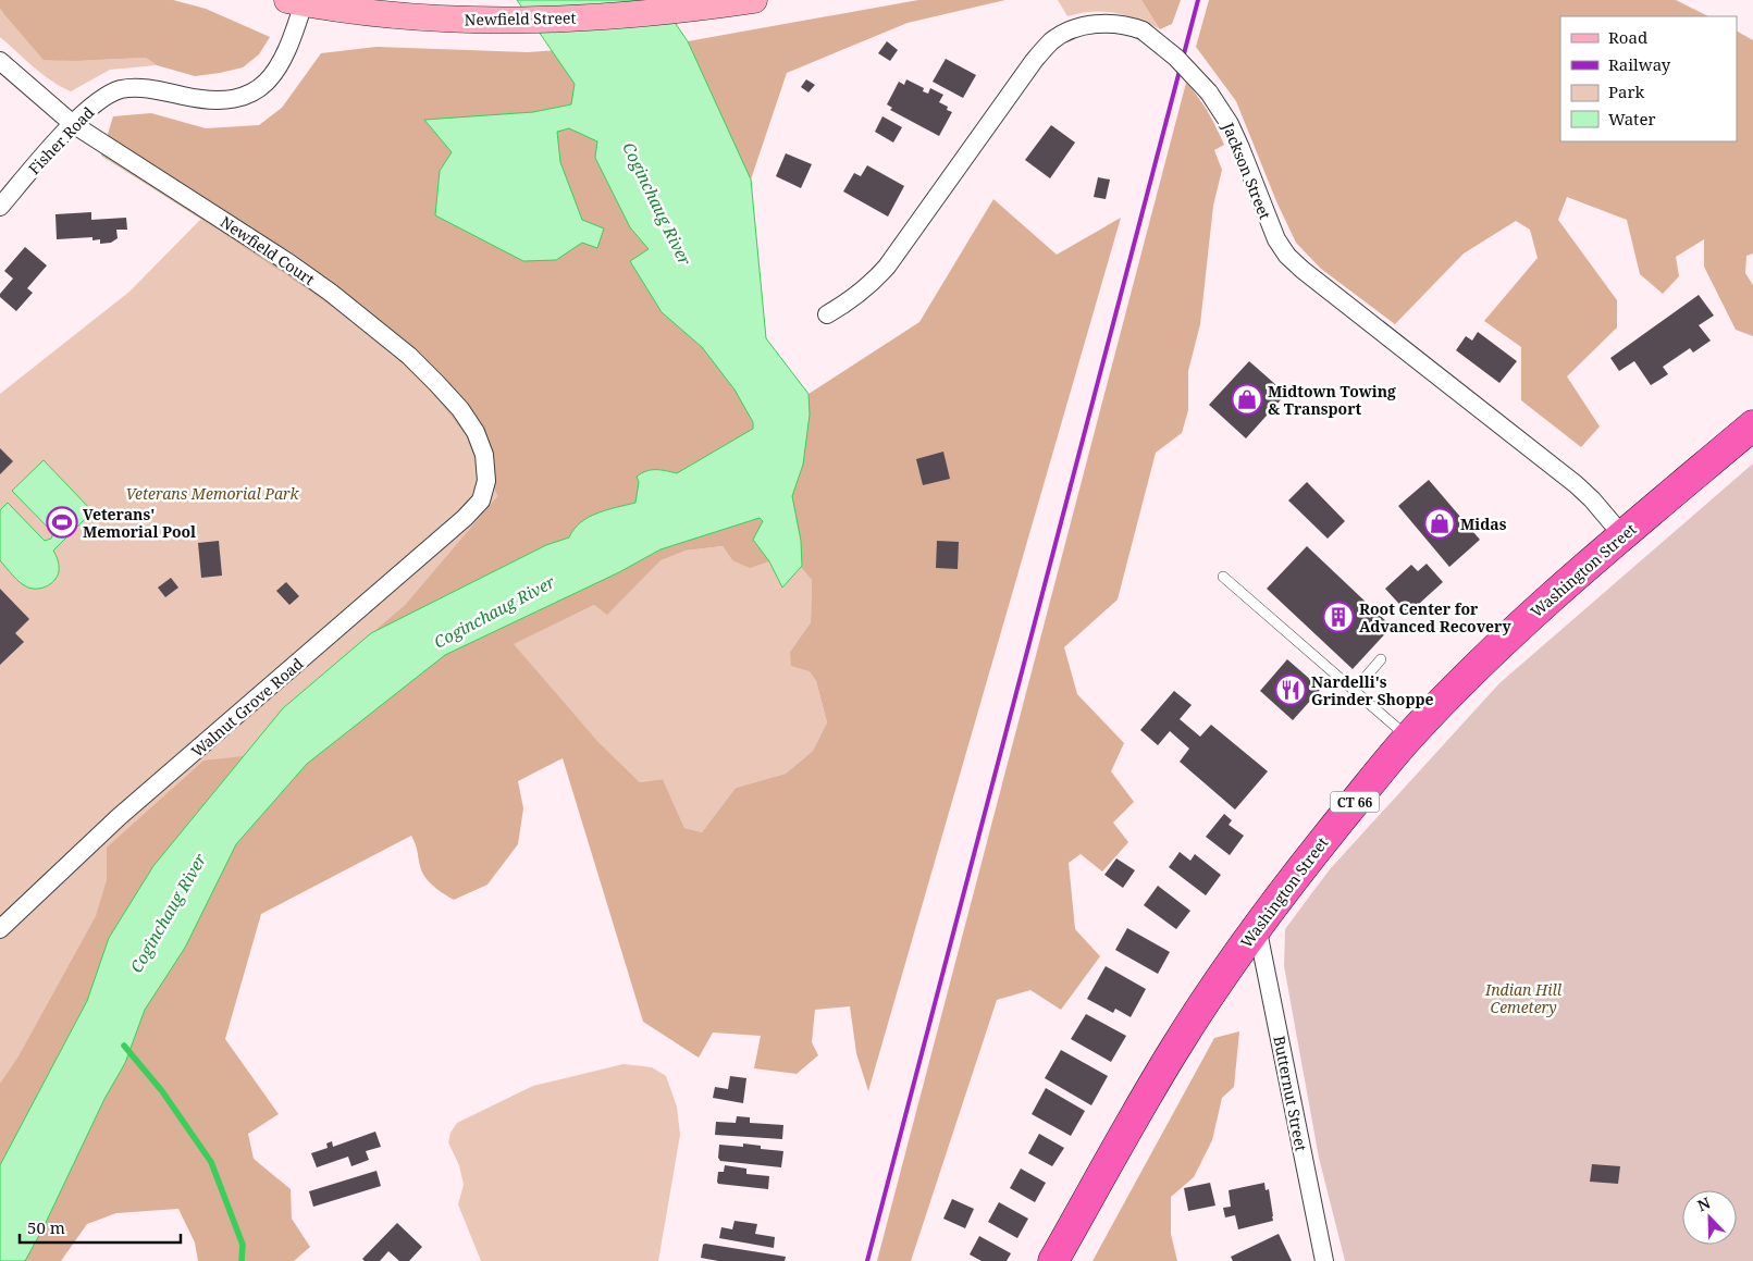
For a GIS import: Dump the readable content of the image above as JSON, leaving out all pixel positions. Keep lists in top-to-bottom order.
{
  "streets": {
    "highway": ["Washington Street", "CT 66"],
    "main road": ["Newfield Street"],
    "street": [
      "Fisher Road",
      "Jackson Street",
      "Newfield Court",
      "Walnut Grove Road",
      "Butternut Street"
    ]
  },
  "crossings": [
    ["Newfield Street", "Fisher Road"],
    ["Fisher Road", "Newfield Court"],
    ["Jackson Street", "Washington Street"],
    ["Newfield Court", "Walnut Grove Road"],
    ["Washington Street", "Butternut Street"]
  ],
  "water": ["Coginchaug River"],
  "parks": ["Veterans Memorial Park", "Indian Hill Cemetery"],
  "places": {
    "shop": ["Midtown Towing & Transport", "Midas"],
    "sports": ["Veterans' Memorial Pool"],
    "building": ["Root Center for Advanced Recovery"],
    "restaurant": ["Nardelli's Grinder Shoppe"]
  },
  "legend": [
    "Road",
    "Railway",
    "Park",
    "Water"
  ],
  "scale_bar": "50 m",
  "north": "top left"
}
